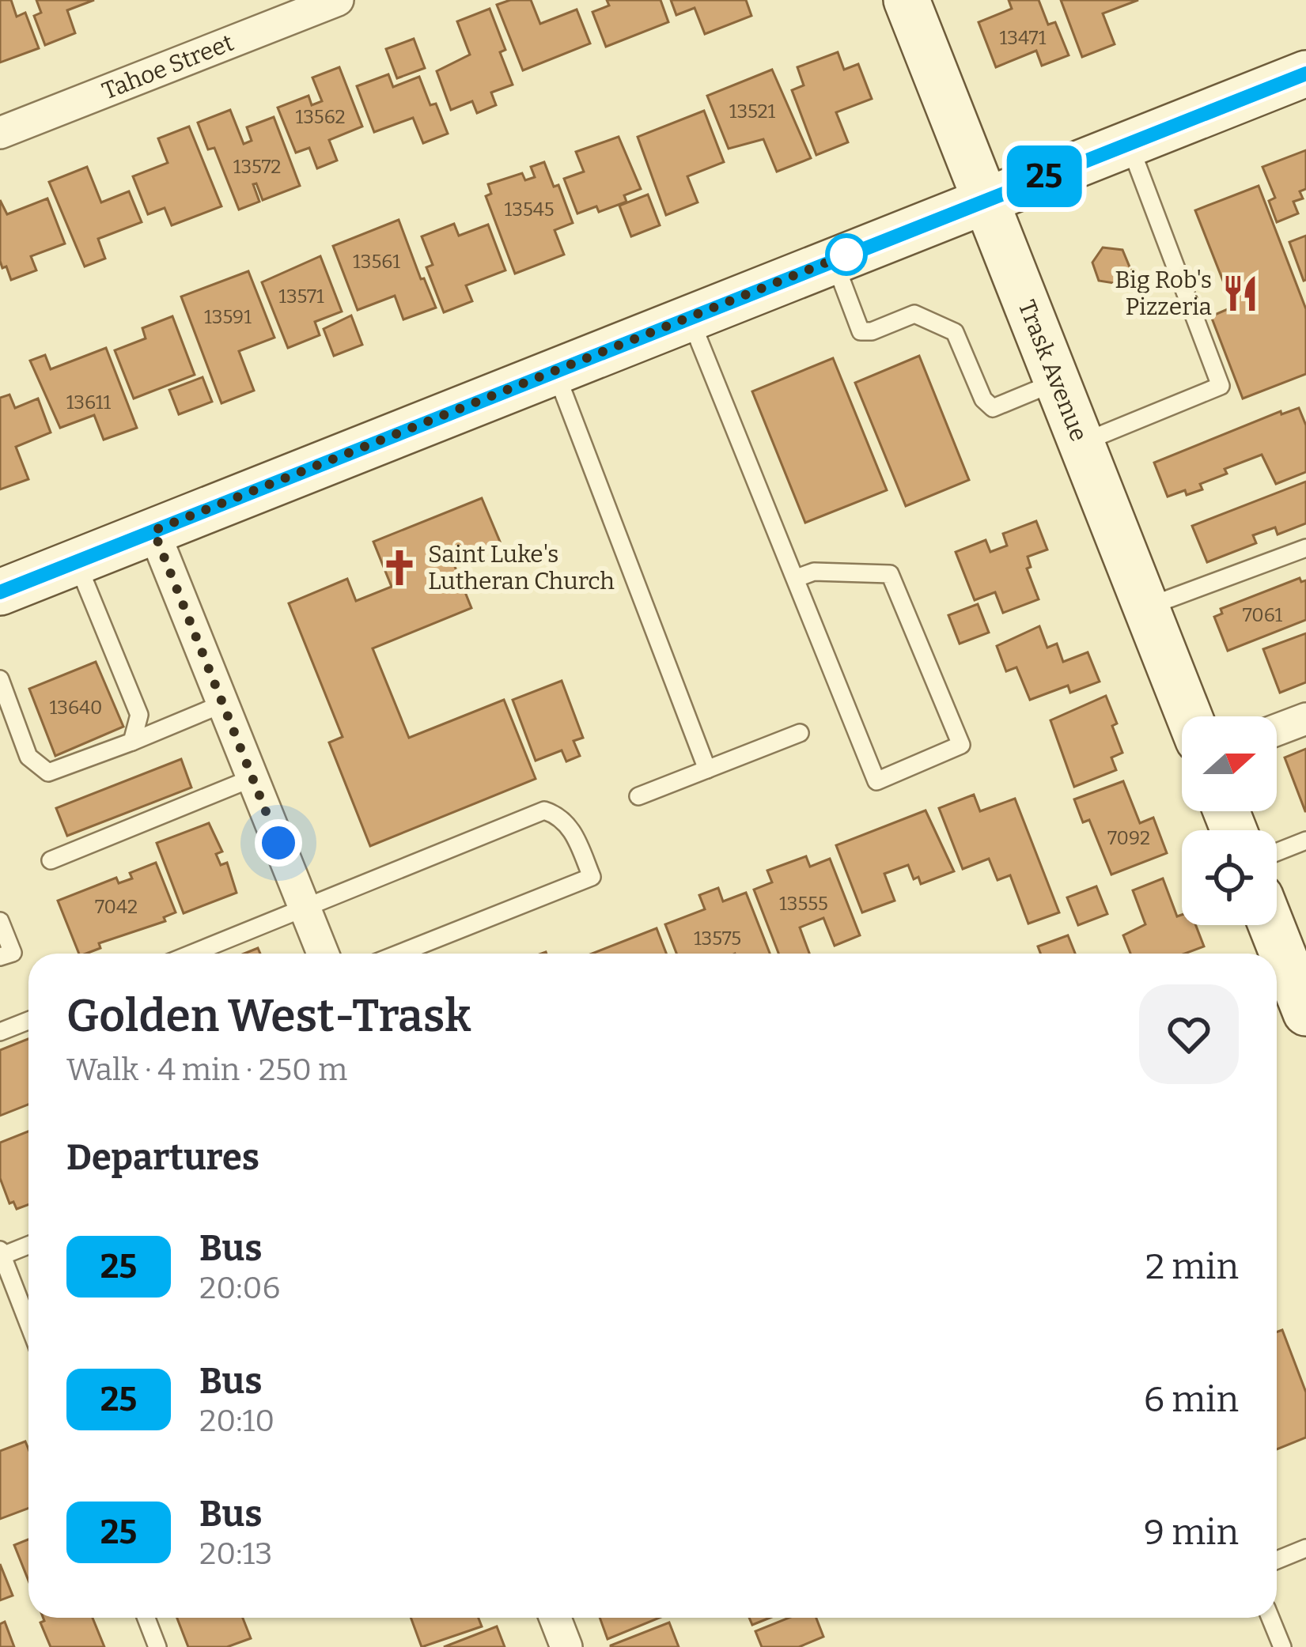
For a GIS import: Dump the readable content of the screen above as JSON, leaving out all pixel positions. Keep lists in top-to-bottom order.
{
  "streets": {
    "main road": ["Trask Avenue"],
    "street": ["Tahoe Street"]
  },
  "places": {
    "restaurant": ["Big Rob's Pizzeria"],
    "church": ["Saint Luke's Lutheran Church"]
  },
  "lines": ["bus line 25"],
  "house_numbers": [
    "13471",
    "13521",
    "13562",
    "13572",
    "13545",
    "13561",
    "13571",
    "13591",
    "13611",
    "7061",
    "13640",
    "7092",
    "13555",
    "7042",
    "13575"
  ],
  "north": "right",
  "page": {
    "on_map": "25",
    "heading": [
      ["Golden West-Trask", "Walk · 4 min · 250 m"],
      "Departures"
    ],
    "list": [
      {
        "mark": "25",
        "name": "Bus",
        "note": "20:06",
        "value": "2 min"
      },
      {
        "mark": "25",
        "name": "Bus",
        "note": "20:10",
        "value": "6 min"
      },
      {
        "mark": "25",
        "name": "Bus",
        "note": "20:13",
        "value": "9 min"
      }
    ]
  }
}
